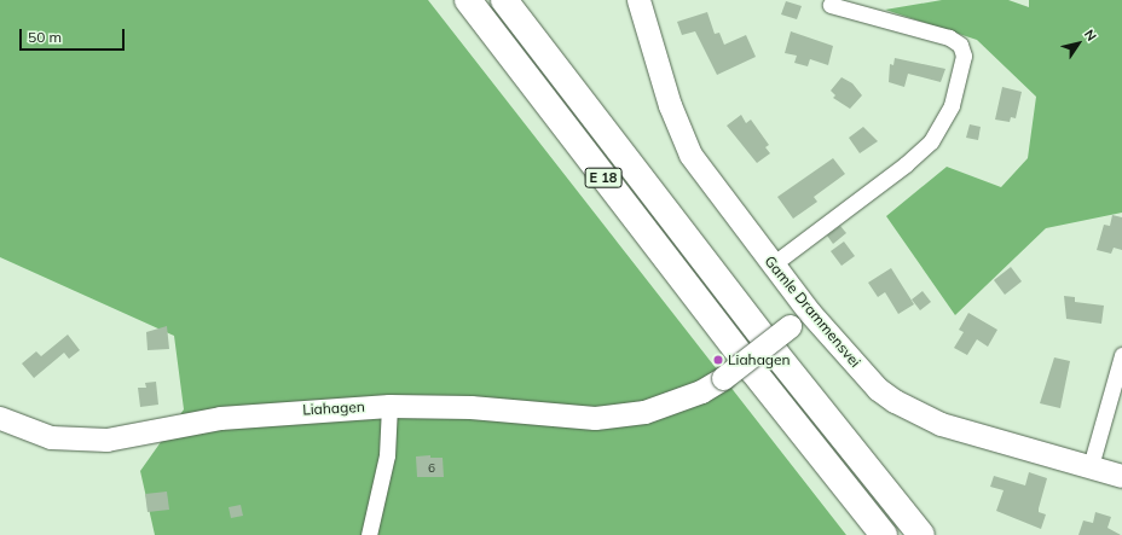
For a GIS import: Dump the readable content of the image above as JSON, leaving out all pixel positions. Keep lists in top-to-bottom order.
{
  "streets": {
    "highway": ["E 18"],
    "main road": ["Gamle Drammensvei", "Liahagen"]
  },
  "crossings": [
    ["Gamle Drammensvei", "Liahagen"]
  ],
  "places": ["Liahagen"],
  "house_numbers": ["6"],
  "scale_bar": "50 m",
  "north": "top right"
}
